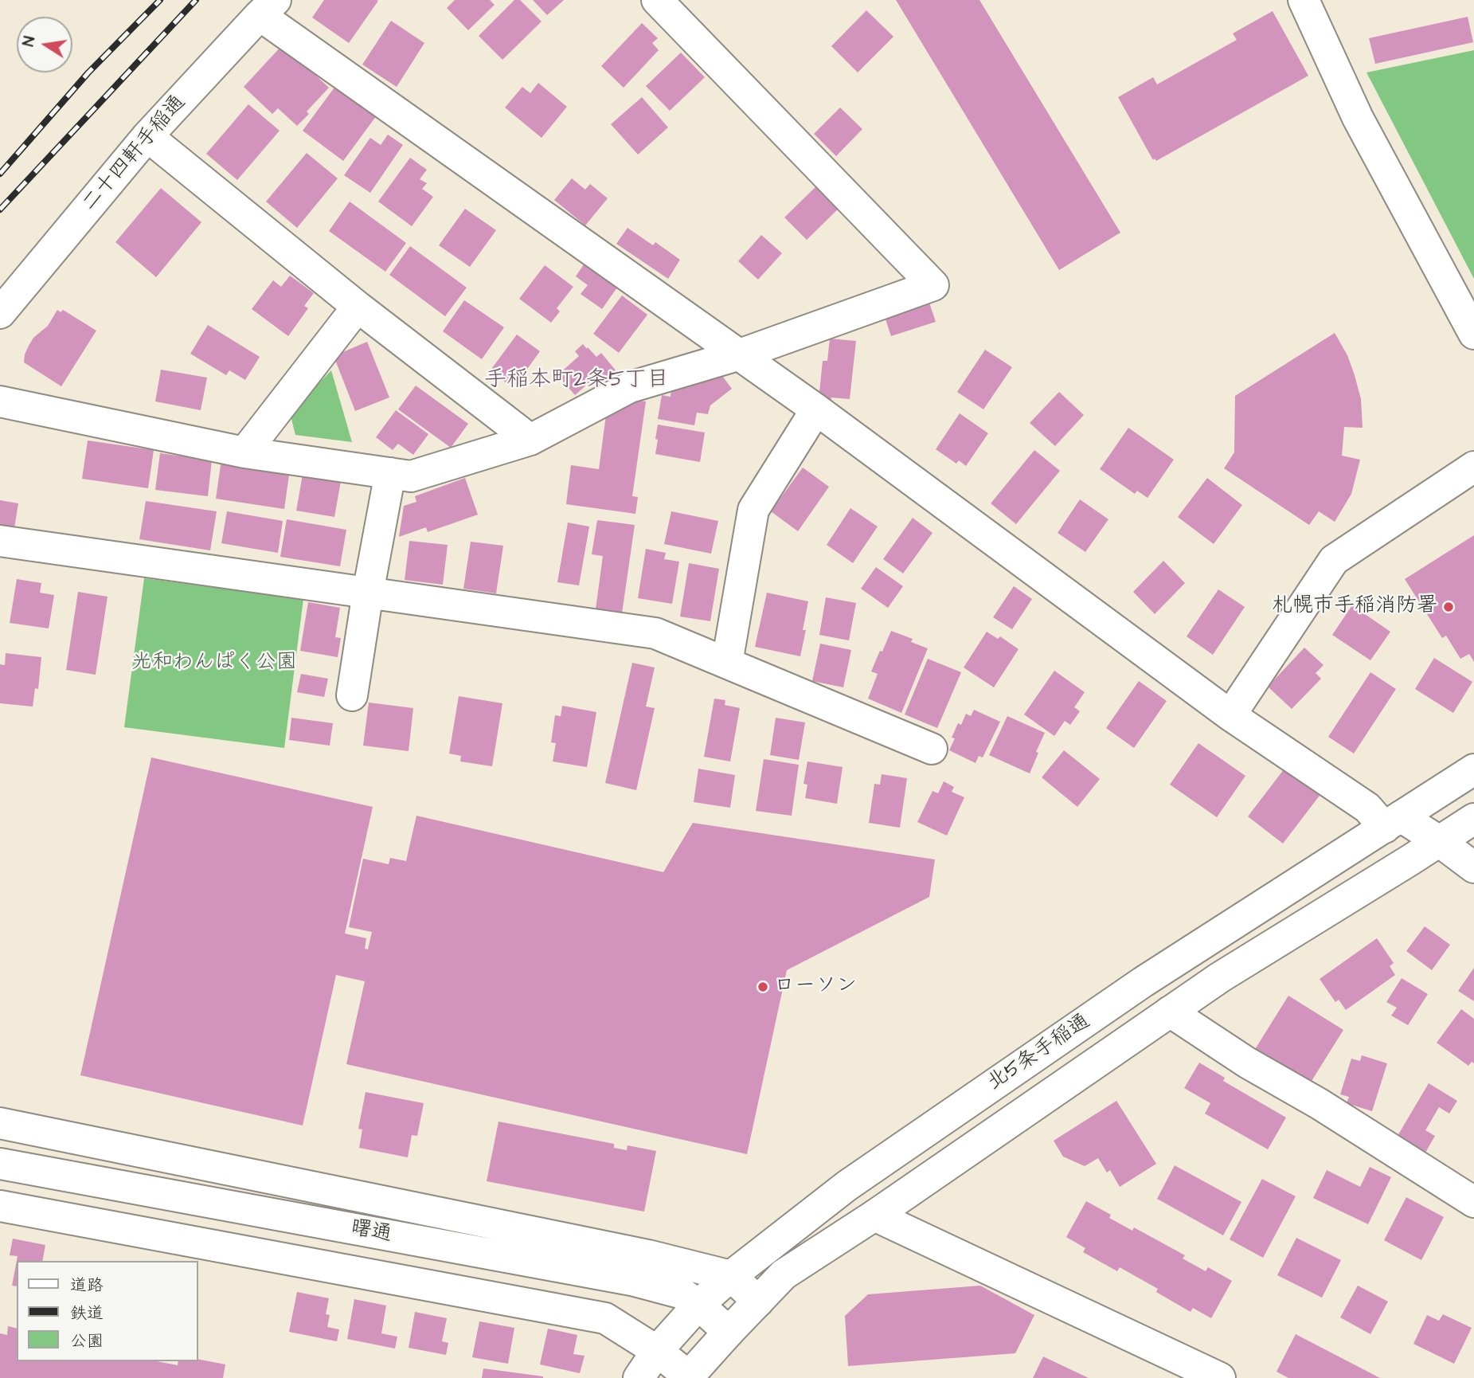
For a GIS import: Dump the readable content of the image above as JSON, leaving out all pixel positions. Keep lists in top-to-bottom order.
{
  "streets": {
    "main road": ["二十四軒手稲通", "北5条手稲通", "曙通"]
  },
  "crossings": [
    ["北5条手稲通", "曙通"]
  ],
  "districts": ["手稲本町2条5丁目"],
  "parks": ["光和わんぱく公園"],
  "places": ["札幌市手稲消防署", "ローソン"],
  "legend": ["道路", "鉄道", "公園"],
  "north": "left"
}
